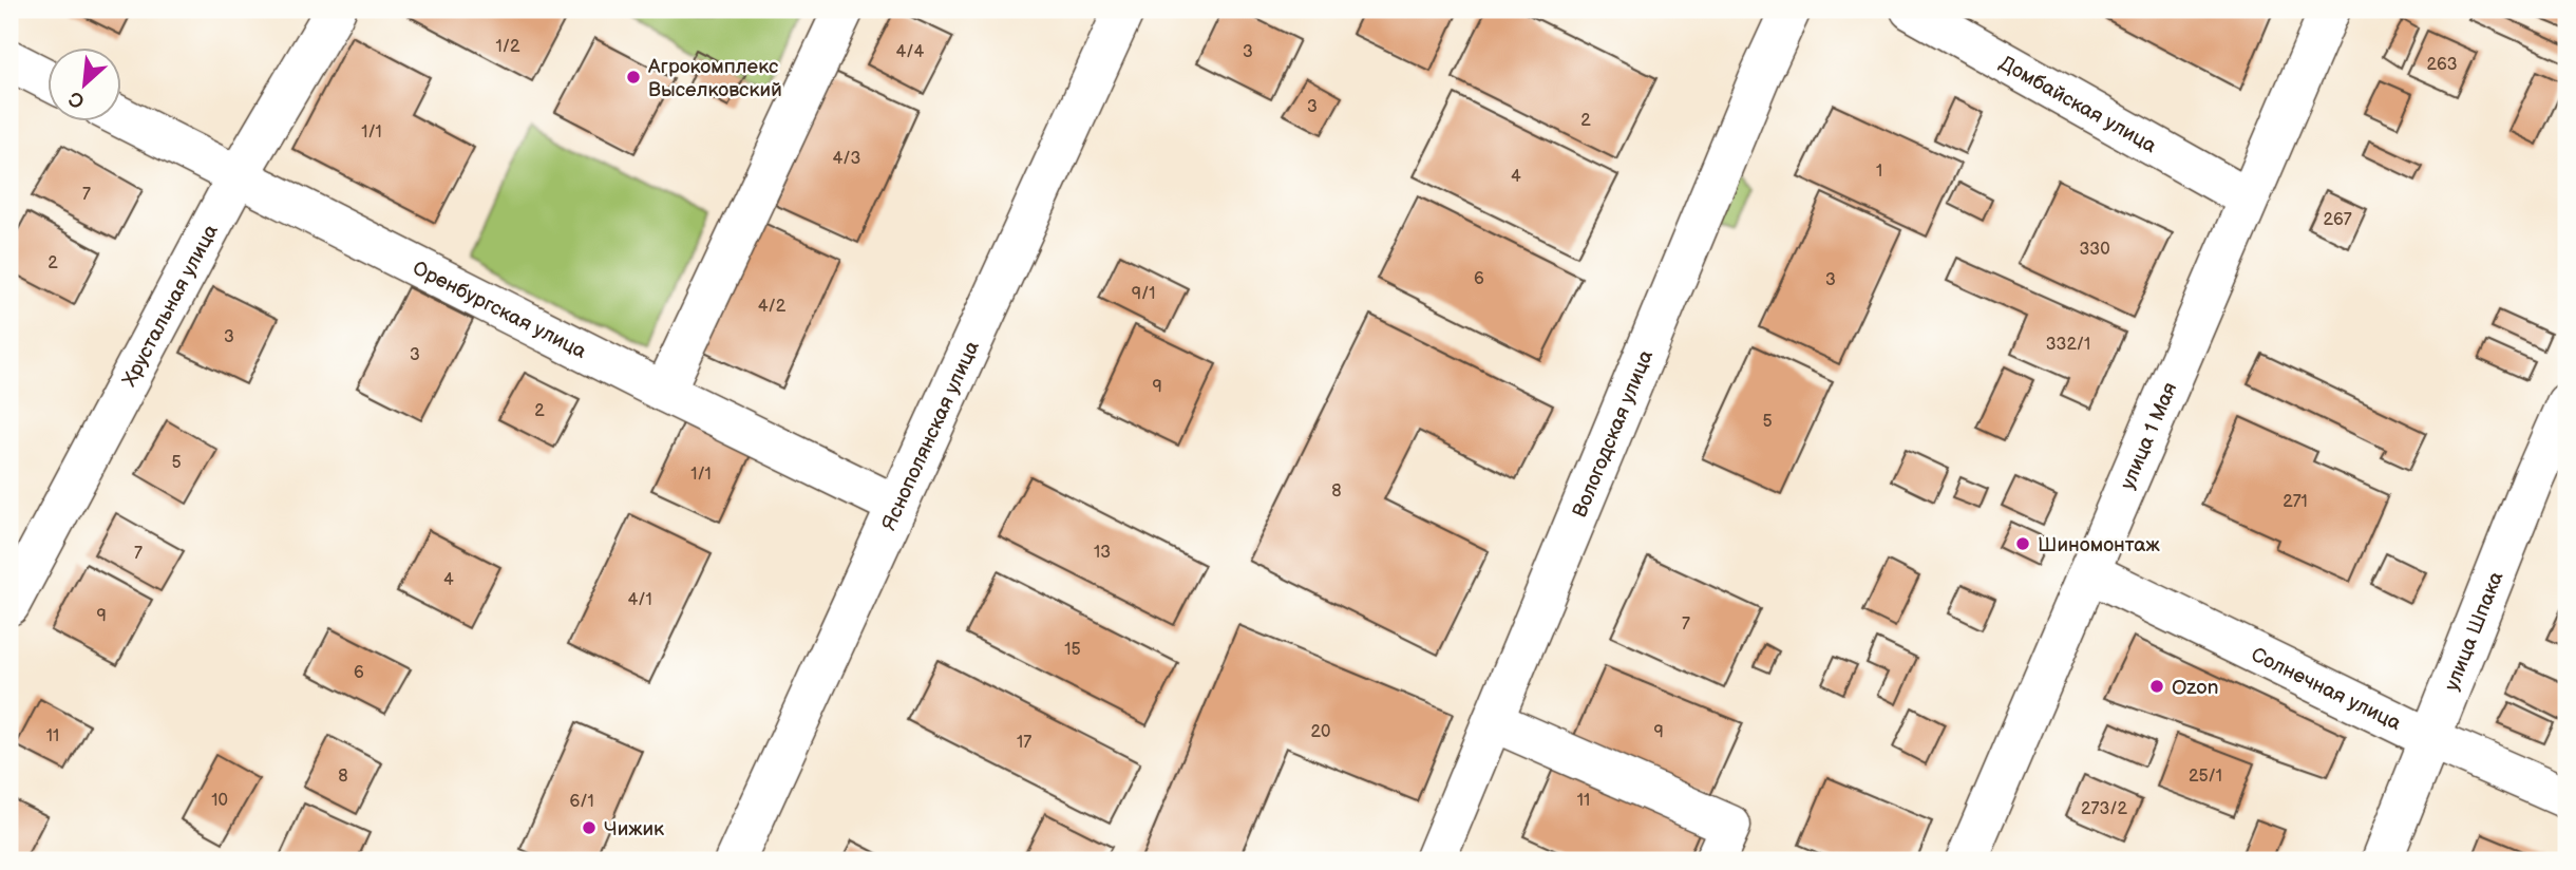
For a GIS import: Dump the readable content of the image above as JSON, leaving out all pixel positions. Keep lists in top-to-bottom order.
{
  "streets": {
    "street": [
      "Домбайская улица",
      "Хрустальная улица",
      "Оренбургская улица",
      "Вологодская улица",
      "Яснополянская улица",
      "улица 1 Мая",
      "улица Шпака",
      "Солнечная улица"
    ]
  },
  "crossings": [
    ["Домбайская улица", "улица 1 Мая"],
    ["Хрустальная улица", "Оренбургская улица"],
    ["Оренбургская улица", "Яснополянская улица"],
    ["улица 1 Мая", "Солнечная улица"],
    ["улица Шпака", "Солнечная улица"]
  ],
  "places": [
    "Агрокомплекс Выселковский",
    "Шиномонтаж",
    "Ozon",
    "Чижик"
  ],
  "house_numbers": [
    "1/2",
    "4/4",
    "3",
    "263",
    "3",
    "2",
    "1/1",
    "4/3",
    "1",
    "4",
    "7",
    "267",
    "330",
    "2",
    "6",
    "3",
    "9/1",
    "4/2",
    "3",
    "332/1",
    "3",
    "9",
    "2",
    "5",
    "5",
    "1/1",
    "8",
    "271",
    "13",
    "7",
    "4",
    "4/1",
    "9",
    "7",
    "15",
    "6",
    "20",
    "9",
    "11",
    "17",
    "8",
    "25/1",
    "10",
    "11",
    "6/1",
    "273/2"
  ],
  "north": "bottom left"
}
